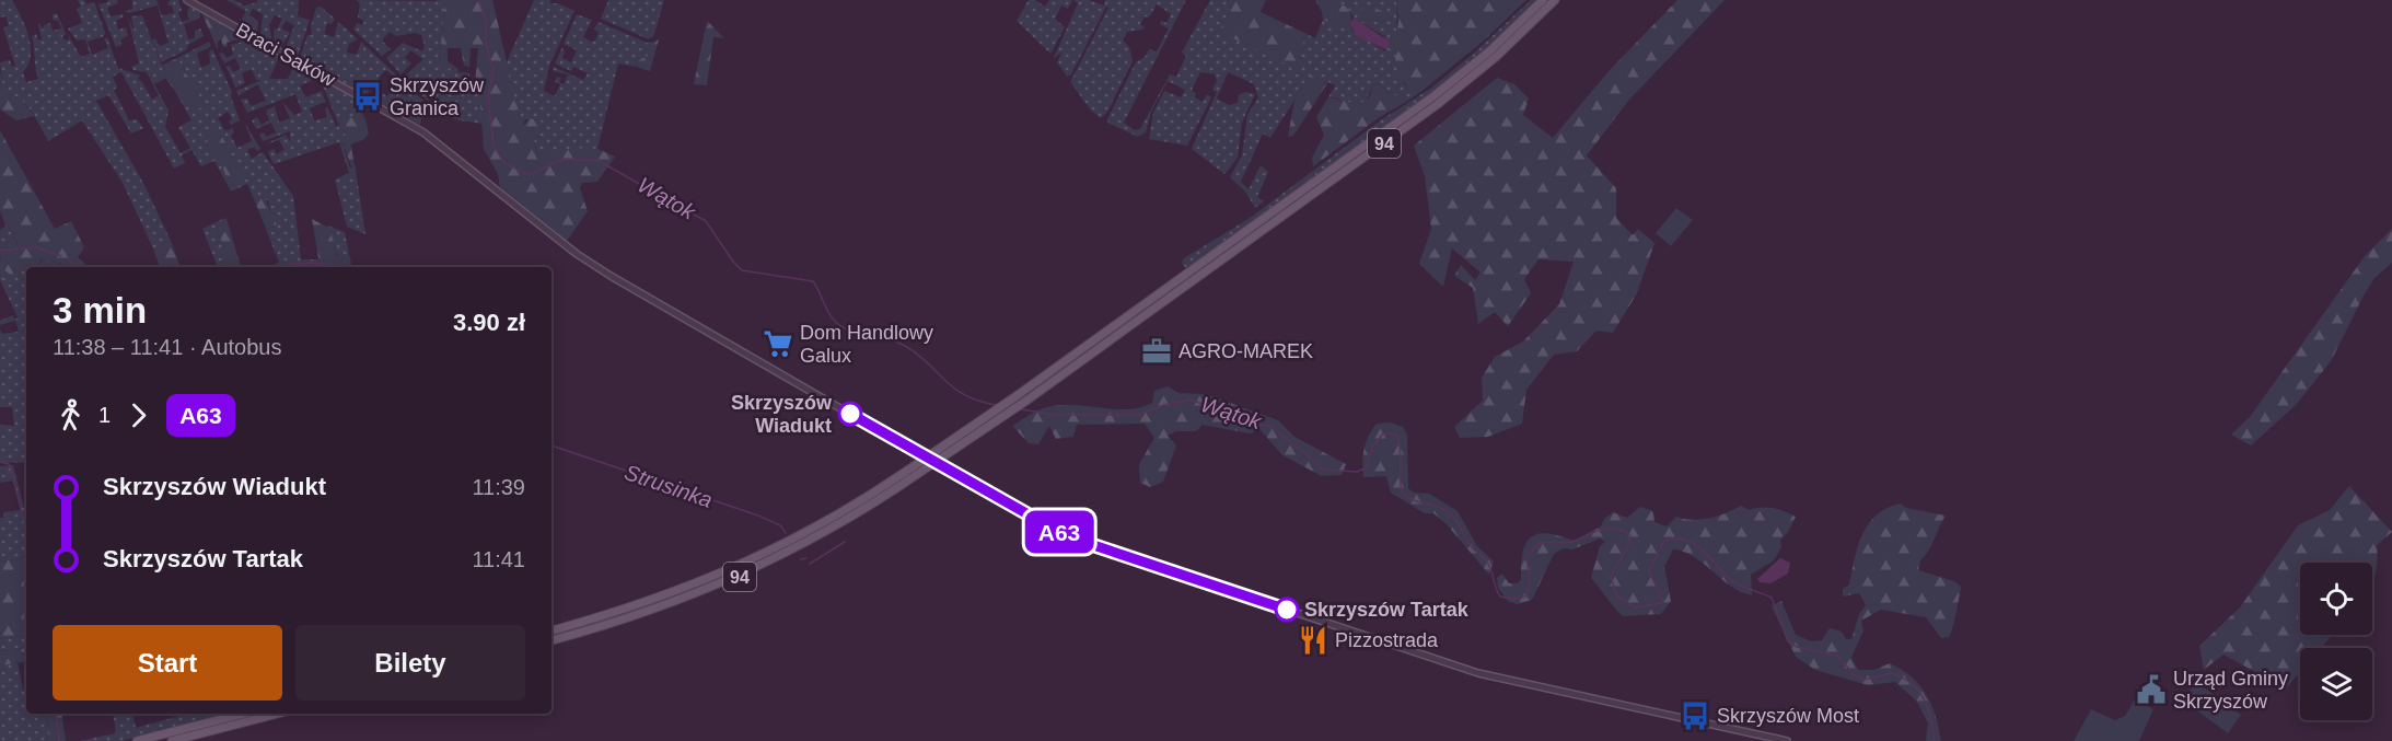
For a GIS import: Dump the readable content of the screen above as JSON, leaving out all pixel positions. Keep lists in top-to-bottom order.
{
  "streets": {
    "main road": ["94"],
    "street": ["Braci Saków"]
  },
  "water": ["Wątok", "Strusinka"],
  "places": {
    "bus stop": ["Skrzyszów Granica", "Skrzyszów Most"],
    "supermarket": ["Dom Handlowy Galux"],
    "office": ["AGRO-MAREK"],
    "other": ["Skrzyszów Wiadukt", "Skrzyszów Tartak"],
    "restaurant": ["Pizzostrada"],
    "public building": ["Urząd Gminy Skrzyszów"]
  },
  "lines": ["bus line A63"],
  "page": {
    "on_map": "A63",
    "heading": ["3 min", "11:38 – 11:41 · Autobus", "3.90 zł"],
    "legs": ["1", "A63"],
    "list": [
      {
        "name": "Skrzyszów Wiadukt",
        "value": "11:39"
      },
      {
        "name": "Skrzyszów Tartak",
        "value": "11:41"
      }
    ],
    "buttons": ["Start", "Bilety"]
  }
}
